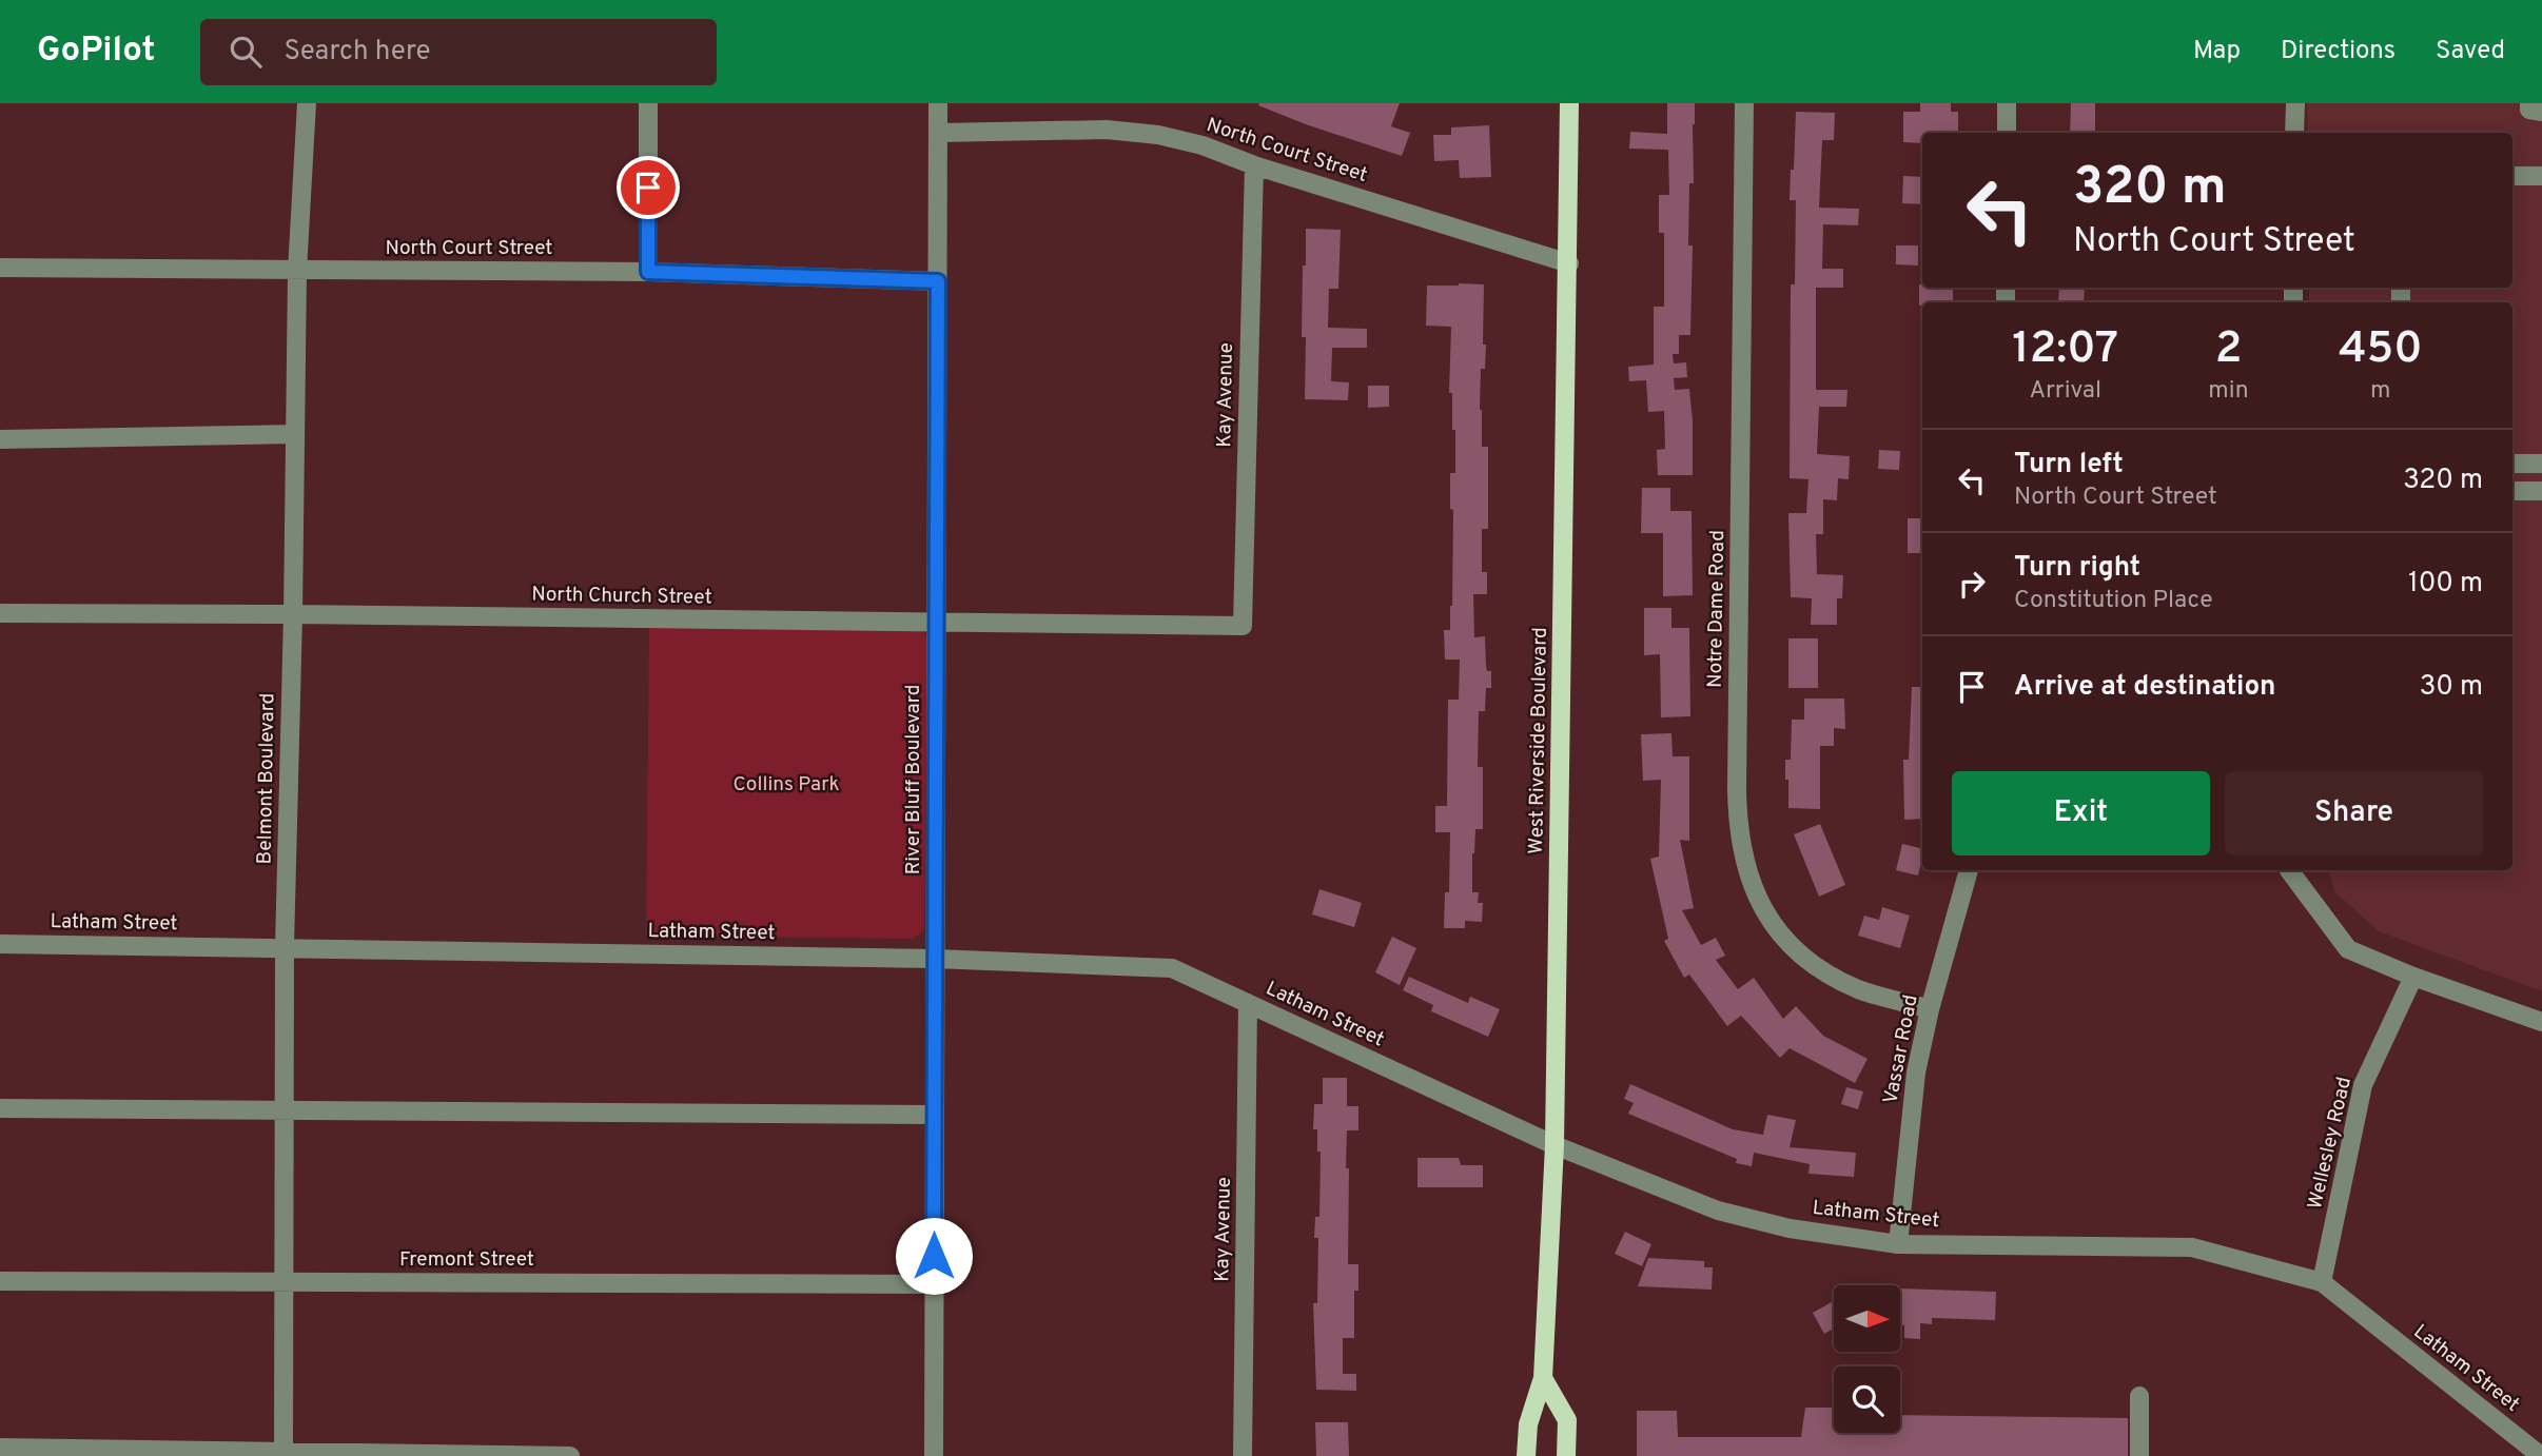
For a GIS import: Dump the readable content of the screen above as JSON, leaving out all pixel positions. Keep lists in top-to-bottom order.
{
  "streets": {
    "main road": ["West Riverside Boulevard"],
    "street": [
      "North Court Street",
      "Kay Avenue",
      "North Church Street",
      "Notre Dame Road",
      "Belmont Boulevard",
      "River Bluff Boulevard",
      "Latham Street",
      "Vassar Road",
      "Wellesley Road",
      "Fremont Street"
    ]
  },
  "crossings": [
    ["North Court Street", "Kay Avenue"],
    ["North Court Street", "West Riverside Boulevard"],
    ["North Court Street", "Belmont Boulevard"],
    ["North Court Street", "River Bluff Boulevard"],
    ["Kay Avenue", "North Church Street"],
    ["Kay Avenue", "Latham Street"],
    ["North Church Street", "Belmont Boulevard"],
    ["North Church Street", "River Bluff Boulevard"],
    ["Notre Dame Road", "Vassar Road"],
    ["West Riverside Boulevard", "Latham Street"],
    ["Belmont Boulevard", "Latham Street"],
    ["Belmont Boulevard", "Fremont Street"],
    ["River Bluff Boulevard", "Latham Street"],
    ["River Bluff Boulevard", "Fremont Street"],
    ["Latham Street", "Vassar Road"],
    ["Latham Street", "Wellesley Road"]
  ],
  "parks": ["Collins Park"],
  "north": "right",
  "page": {
    "header": "GoPilot",
    "search": "Search here",
    "nav": ["Map", "Directions", "Saved"],
    "turn": ["320 m", "North Court Street"],
    "eta": [
      "12:07",
      "Arrival",
      "2",
      "min",
      "450",
      "m"
    ],
    "list": [
      {
        "name": "Turn left",
        "note": "North Court Street",
        "value": "320 m"
      },
      {
        "name": "Turn right",
        "note": "Constitution Place",
        "value": "100 m"
      },
      {
        "name": "Arrive at destination",
        "value": "30 m"
      }
    ],
    "buttons": ["Exit", "Share"]
  }
}
